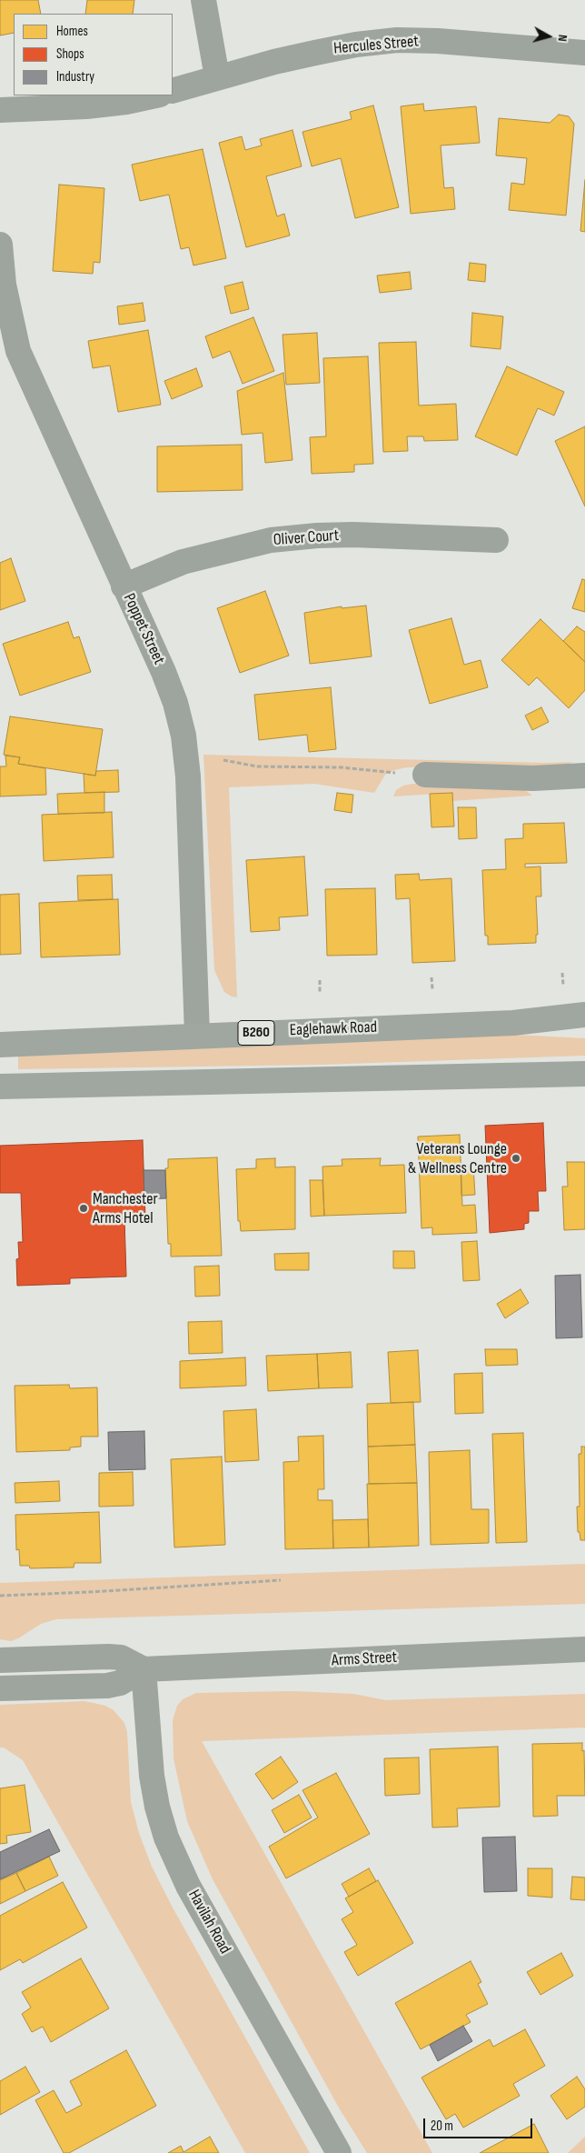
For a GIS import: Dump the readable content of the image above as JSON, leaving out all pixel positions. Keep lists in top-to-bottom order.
{
  "streets": {
    "main road": ["Eaglehawk Road", "B260"],
    "street": [
      "Hercules Street",
      "Oliver Court",
      "Poppet Street",
      "Arms Street",
      "Havilah Road"
    ]
  },
  "crossings": [
    ["Oliver Court", "Poppet Street"],
    ["Poppet Street", "Eaglehawk Road"],
    ["Arms Street", "Havilah Road"]
  ],
  "places": ["Veterans Lounge & Wellness Centre", "Manchester Arms Hotel"],
  "legend": ["Homes", "Shops", "Industry"],
  "scale_bar": "20 m",
  "north": "right"
}
